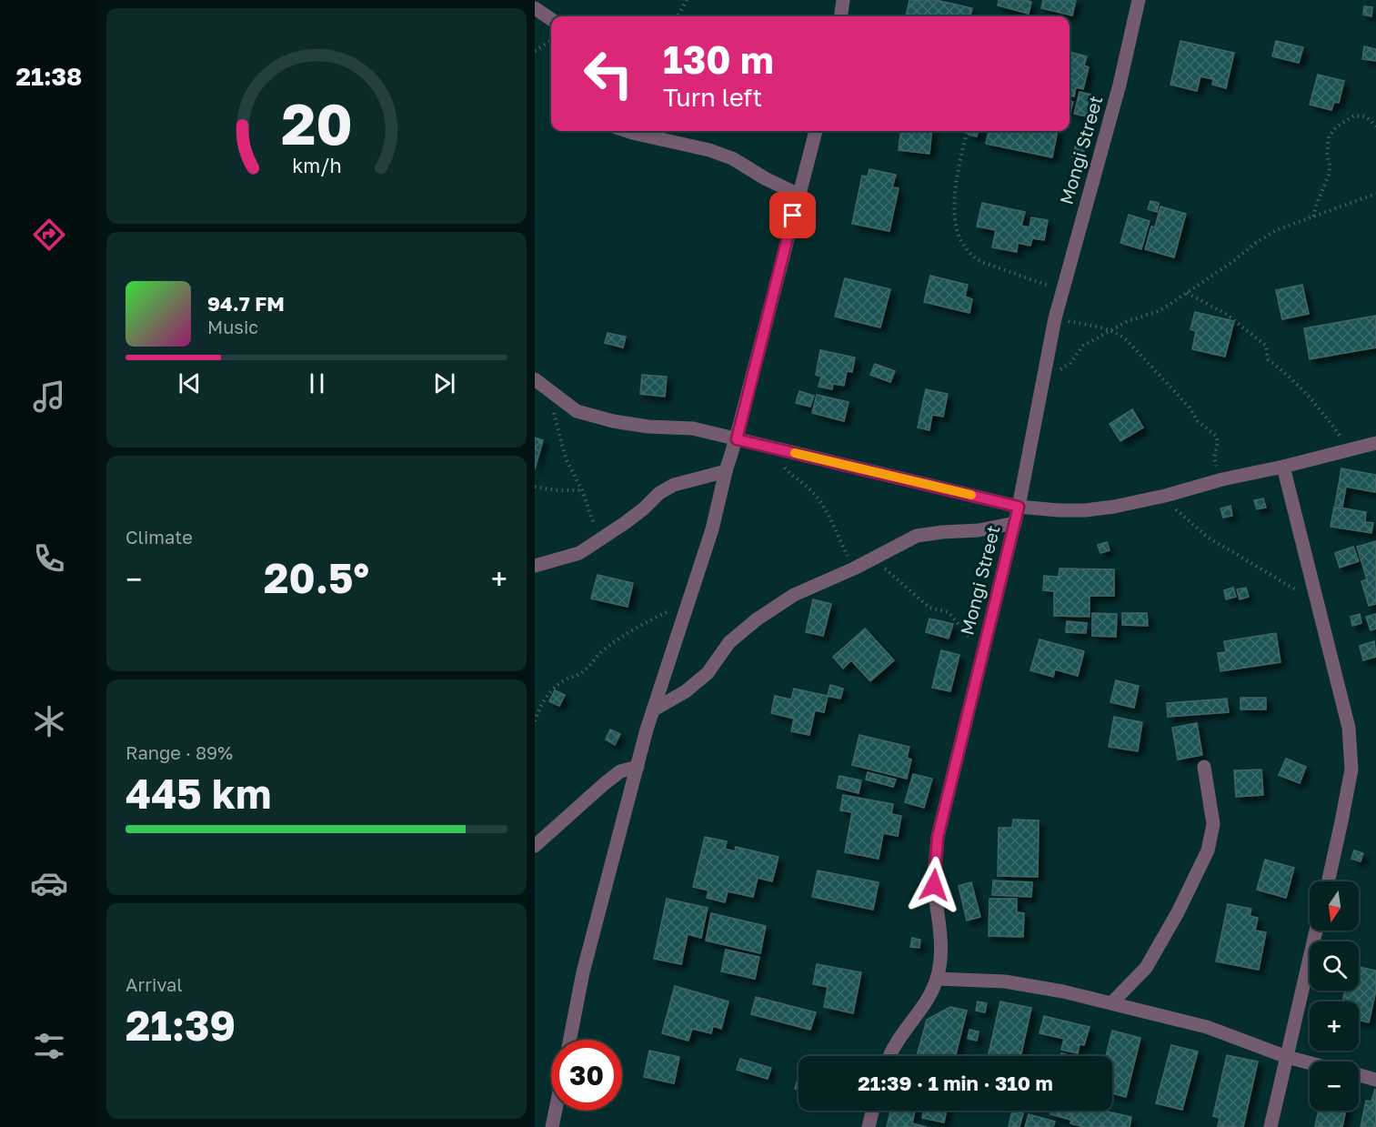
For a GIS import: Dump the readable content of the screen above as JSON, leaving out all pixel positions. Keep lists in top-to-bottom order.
{
  "streets": {
    "street": ["Mongi Street"]
  },
  "north": "bottom",
  "page": {
    "tabs": "21:38",
    "turn": ["130 m", "Turn left"],
    "song": ["94.7 FM", "Music"],
    "tile": [
      "Climate",
      ["Range · 89%", "445 km"],
      ["Arrival", "21:39"]
    ],
    "heat": ["−", "20.5°", "+"],
    "map_buttons": ["+", "−"],
    "limit": "30",
    "trip": "21:39 · 1 min · 310 m",
    "gauge": ["20", "km/h"]
  }
}
